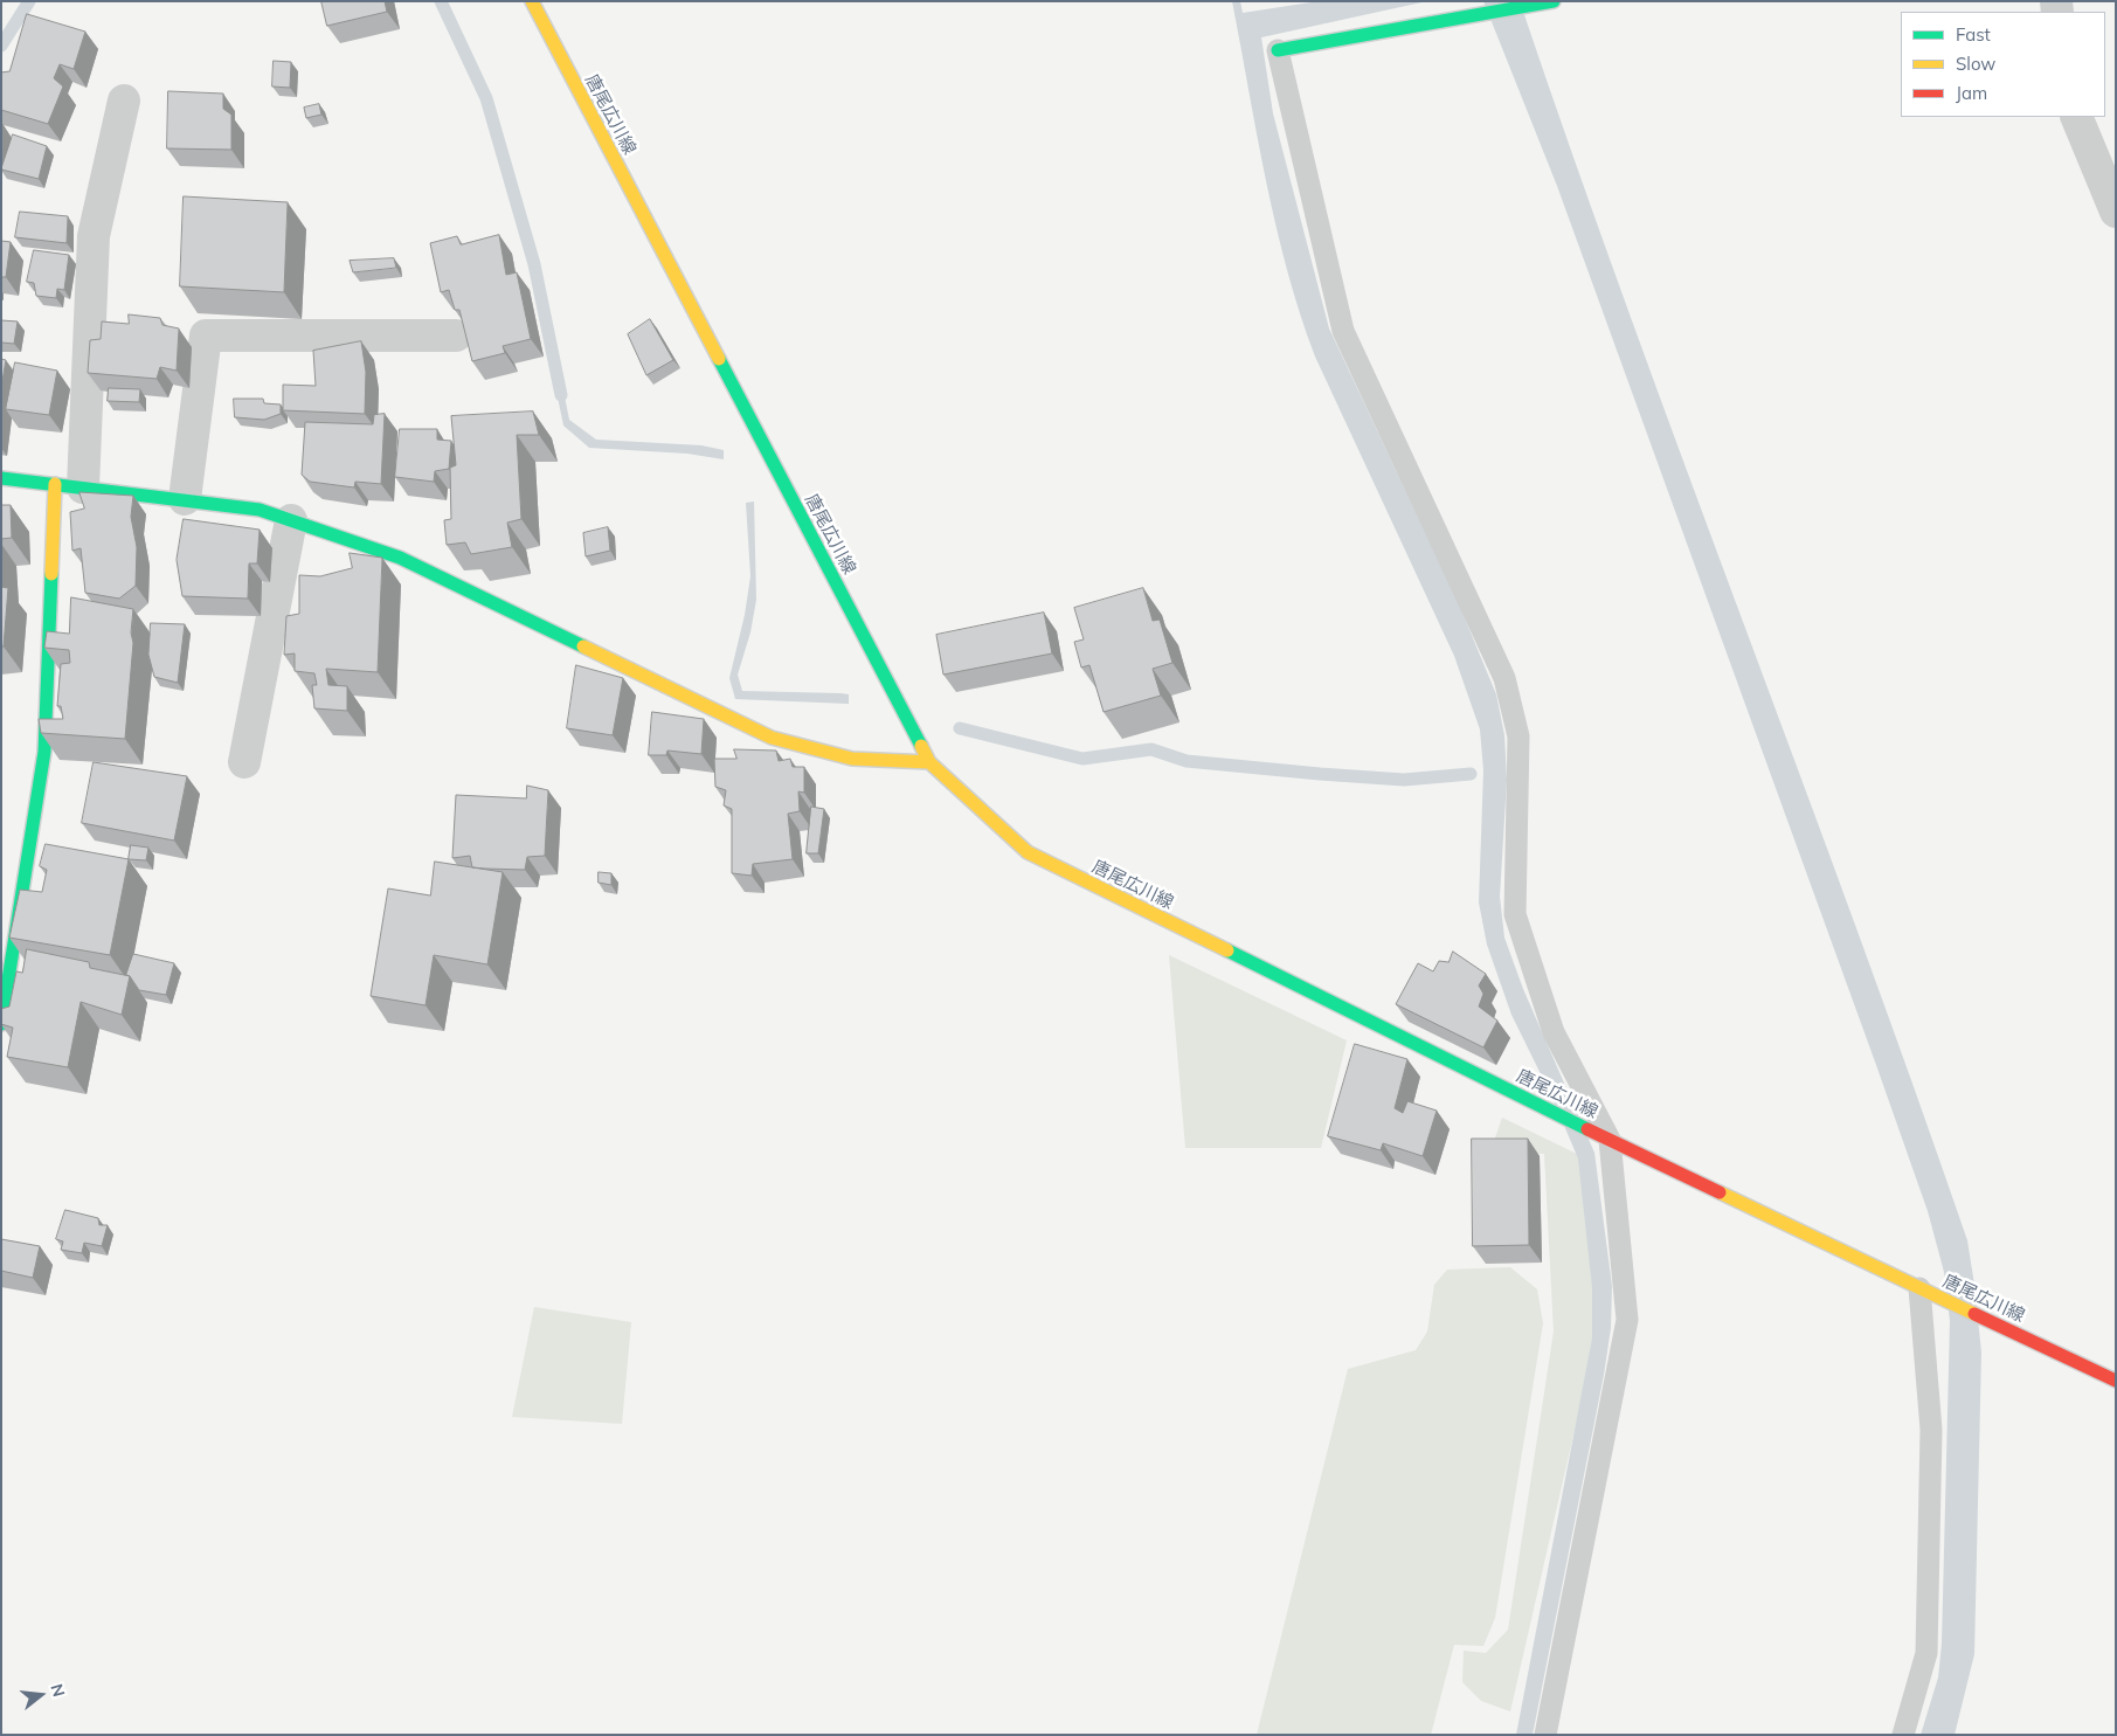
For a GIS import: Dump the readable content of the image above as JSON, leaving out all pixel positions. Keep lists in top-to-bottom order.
{
  "streets": {
    "main road": ["唐尾広川線"]
  },
  "legend": ["Fast", "Slow", "Jam"],
  "north": "right"
}
